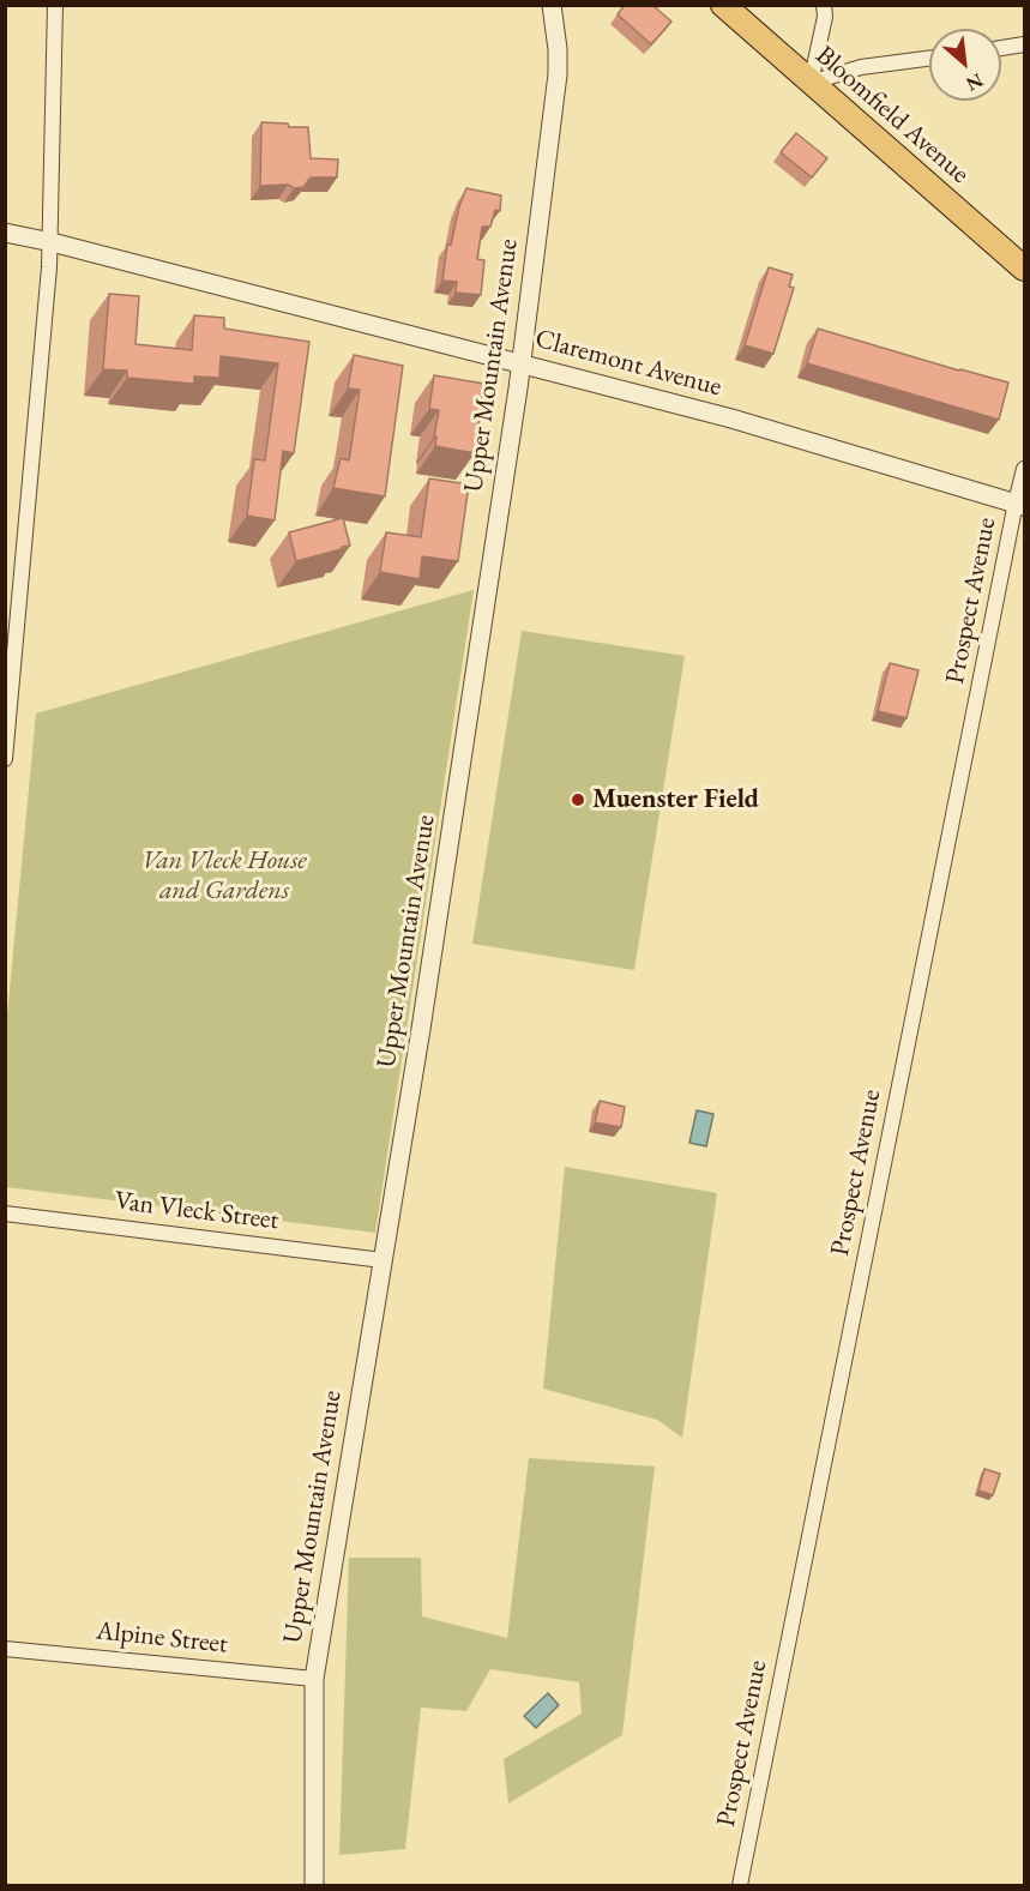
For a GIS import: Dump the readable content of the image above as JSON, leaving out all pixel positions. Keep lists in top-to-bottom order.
{
  "streets": {
    "main road": ["Bloomfield Avenue"],
    "street": [
      "Claremont Avenue",
      "Upper Mountain Avenue",
      "Prospect Avenue",
      "Van Vleck Street",
      "Alpine Street"
    ]
  },
  "crossings": [
    ["Claremont Avenue", "Upper Mountain Avenue"],
    ["Claremont Avenue", "Prospect Avenue"],
    ["Upper Mountain Avenue", "Van Vleck Street"],
    ["Upper Mountain Avenue", "Alpine Street"]
  ],
  "parks": ["Van Vleck House and Gardens"],
  "places": ["Muenster Field"],
  "north": "bottom right"
}
